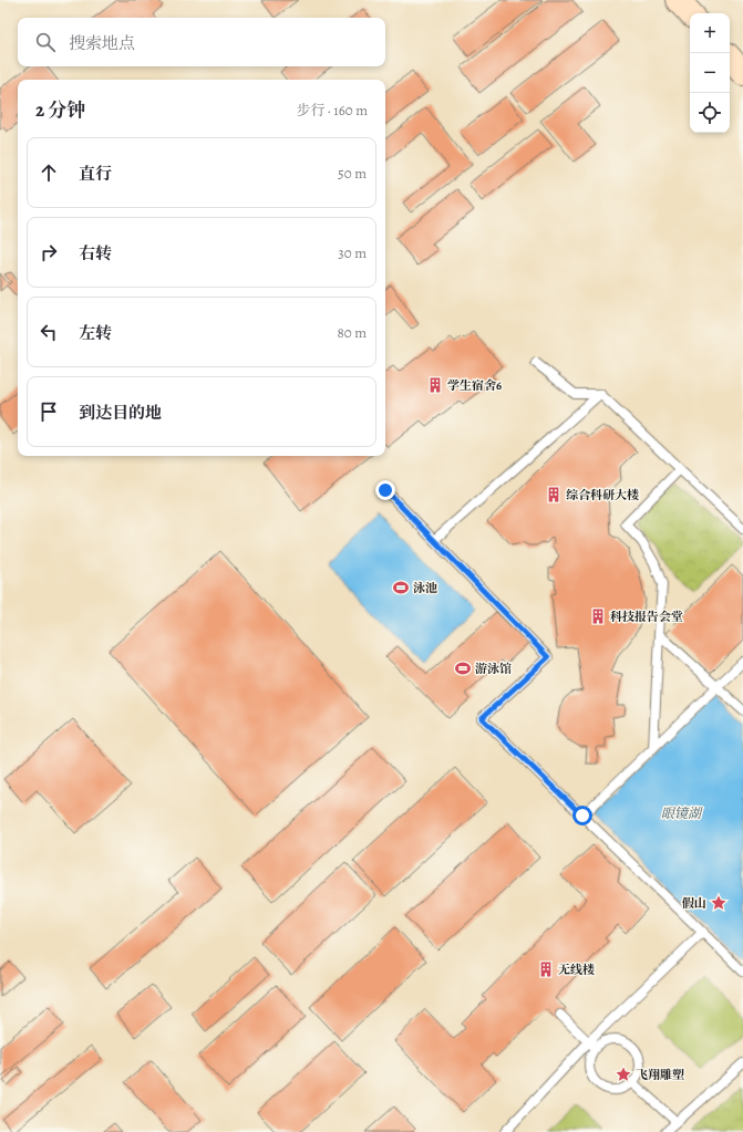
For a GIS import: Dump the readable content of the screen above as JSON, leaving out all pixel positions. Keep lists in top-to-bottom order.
{
  "water": ["眼镜湖"],
  "places": {
    "building": [
      "学生宿舍6",
      "综合科研大楼",
      "科技报告会堂",
      "无线楼"
    ],
    "sports": ["泳池", "游泳馆"],
    "place": ["假山", "飞翔雕塑"]
  },
  "page": {
    "map_buttons": ["+", "−"],
    "search": "搜索地点",
    "heading": ["2 分钟", "步行 · 160 m"],
    "list": [
      ["直行", "50 m"],
      ["右转", "30 m"],
      ["左转", "80 m"],
      "到达目的地"
    ]
  }
}
